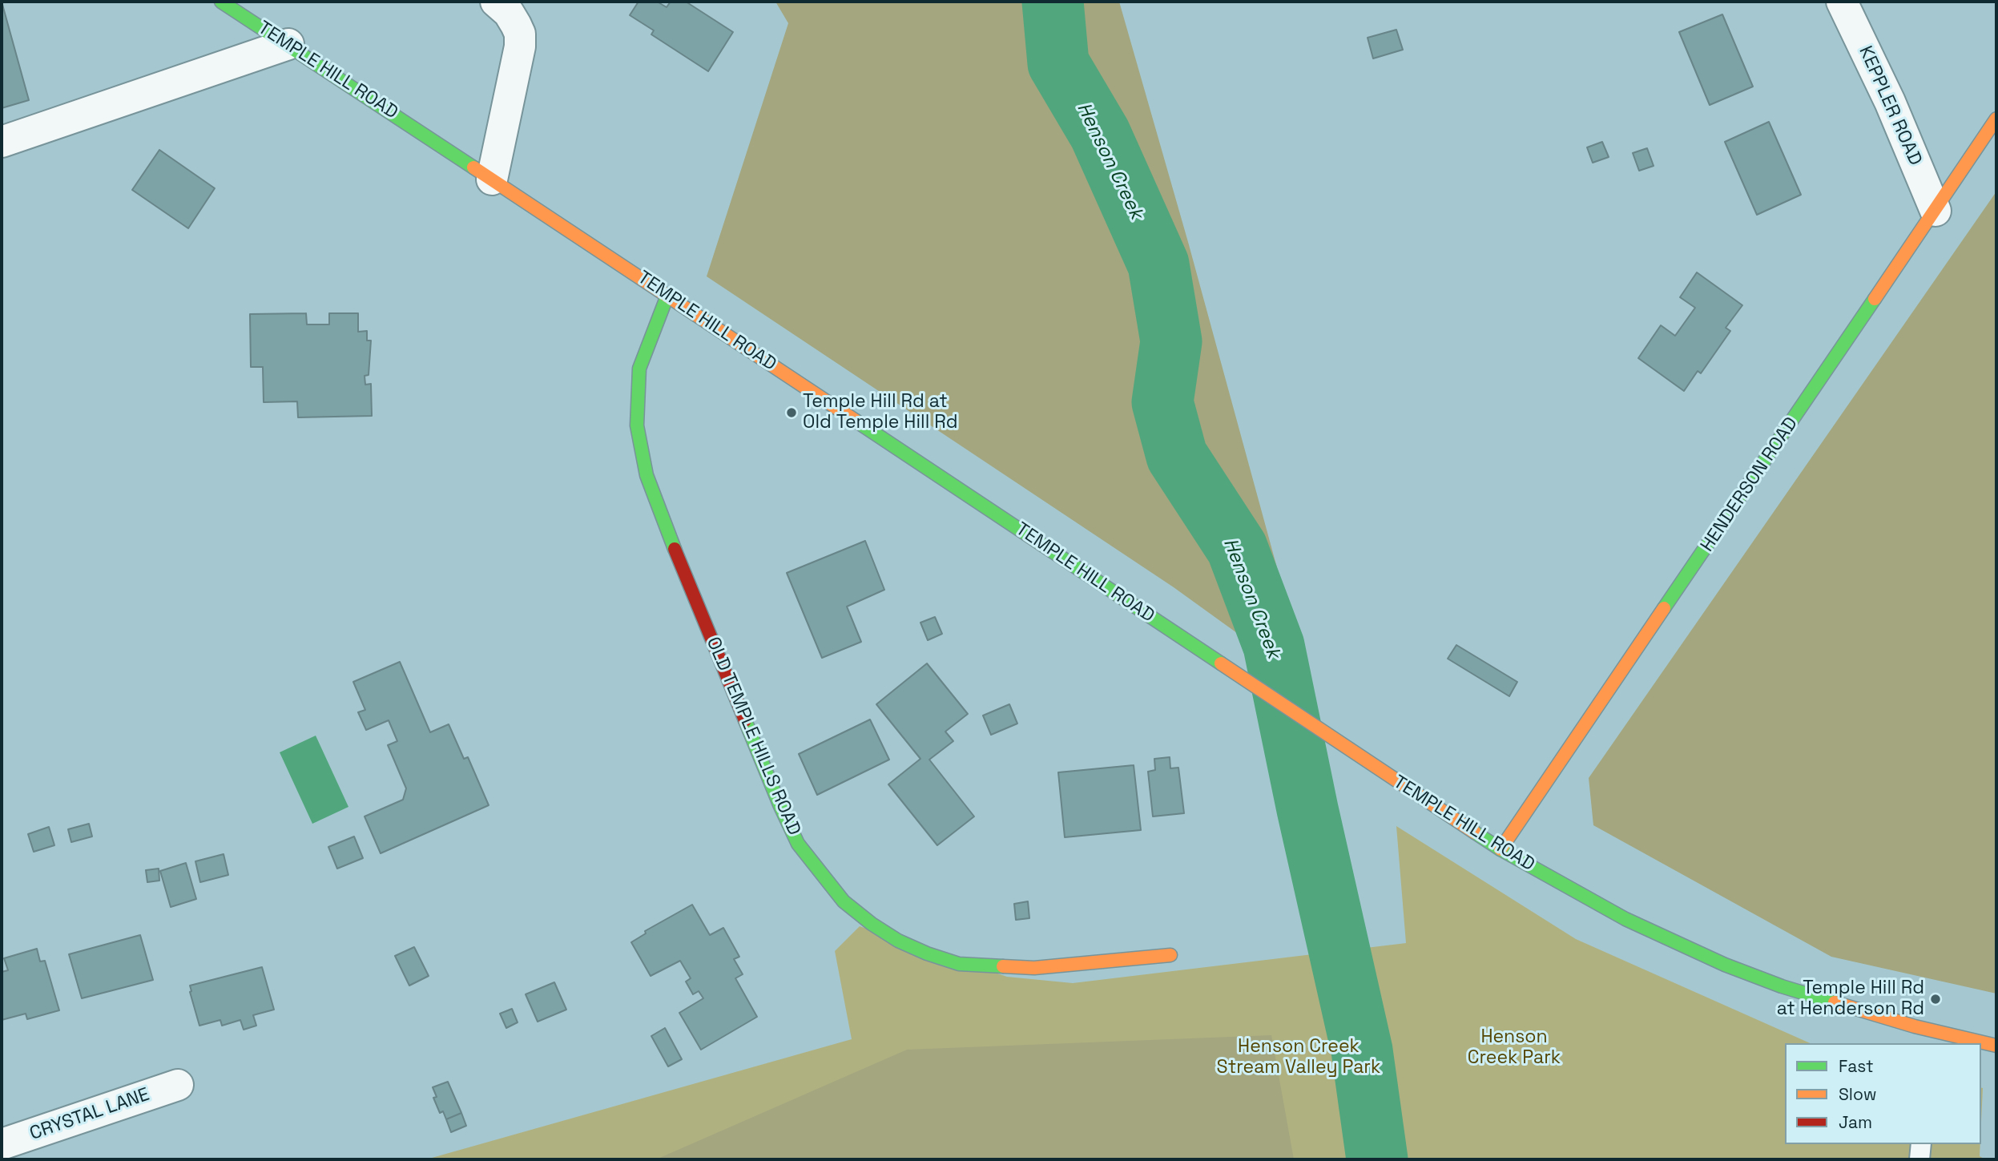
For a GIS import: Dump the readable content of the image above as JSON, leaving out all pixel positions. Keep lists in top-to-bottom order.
{
  "streets": {
    "main road": ["TEMPLE HILL ROAD", "HENDERSON ROAD", "OLD TEMPLE HILLS ROAD"],
    "street": ["KEPPLER ROAD", "CRYSTAL LANE"]
  },
  "crossings": [
    ["TEMPLE HILL ROAD", "HENDERSON ROAD"],
    ["TEMPLE HILL ROAD", "OLD TEMPLE HILLS ROAD"],
    ["KEPPLER ROAD", "HENDERSON ROAD"]
  ],
  "water": ["Henson Creek"],
  "parks": ["Henson Creek Park", "Henson Creek Stream Valley Park"],
  "places": ["Temple Hill Rd at Old Temple Hill Rd", "Temple Hill Rd at Henderson Rd"],
  "legend": ["Fast", "Slow", "Jam"]
}
